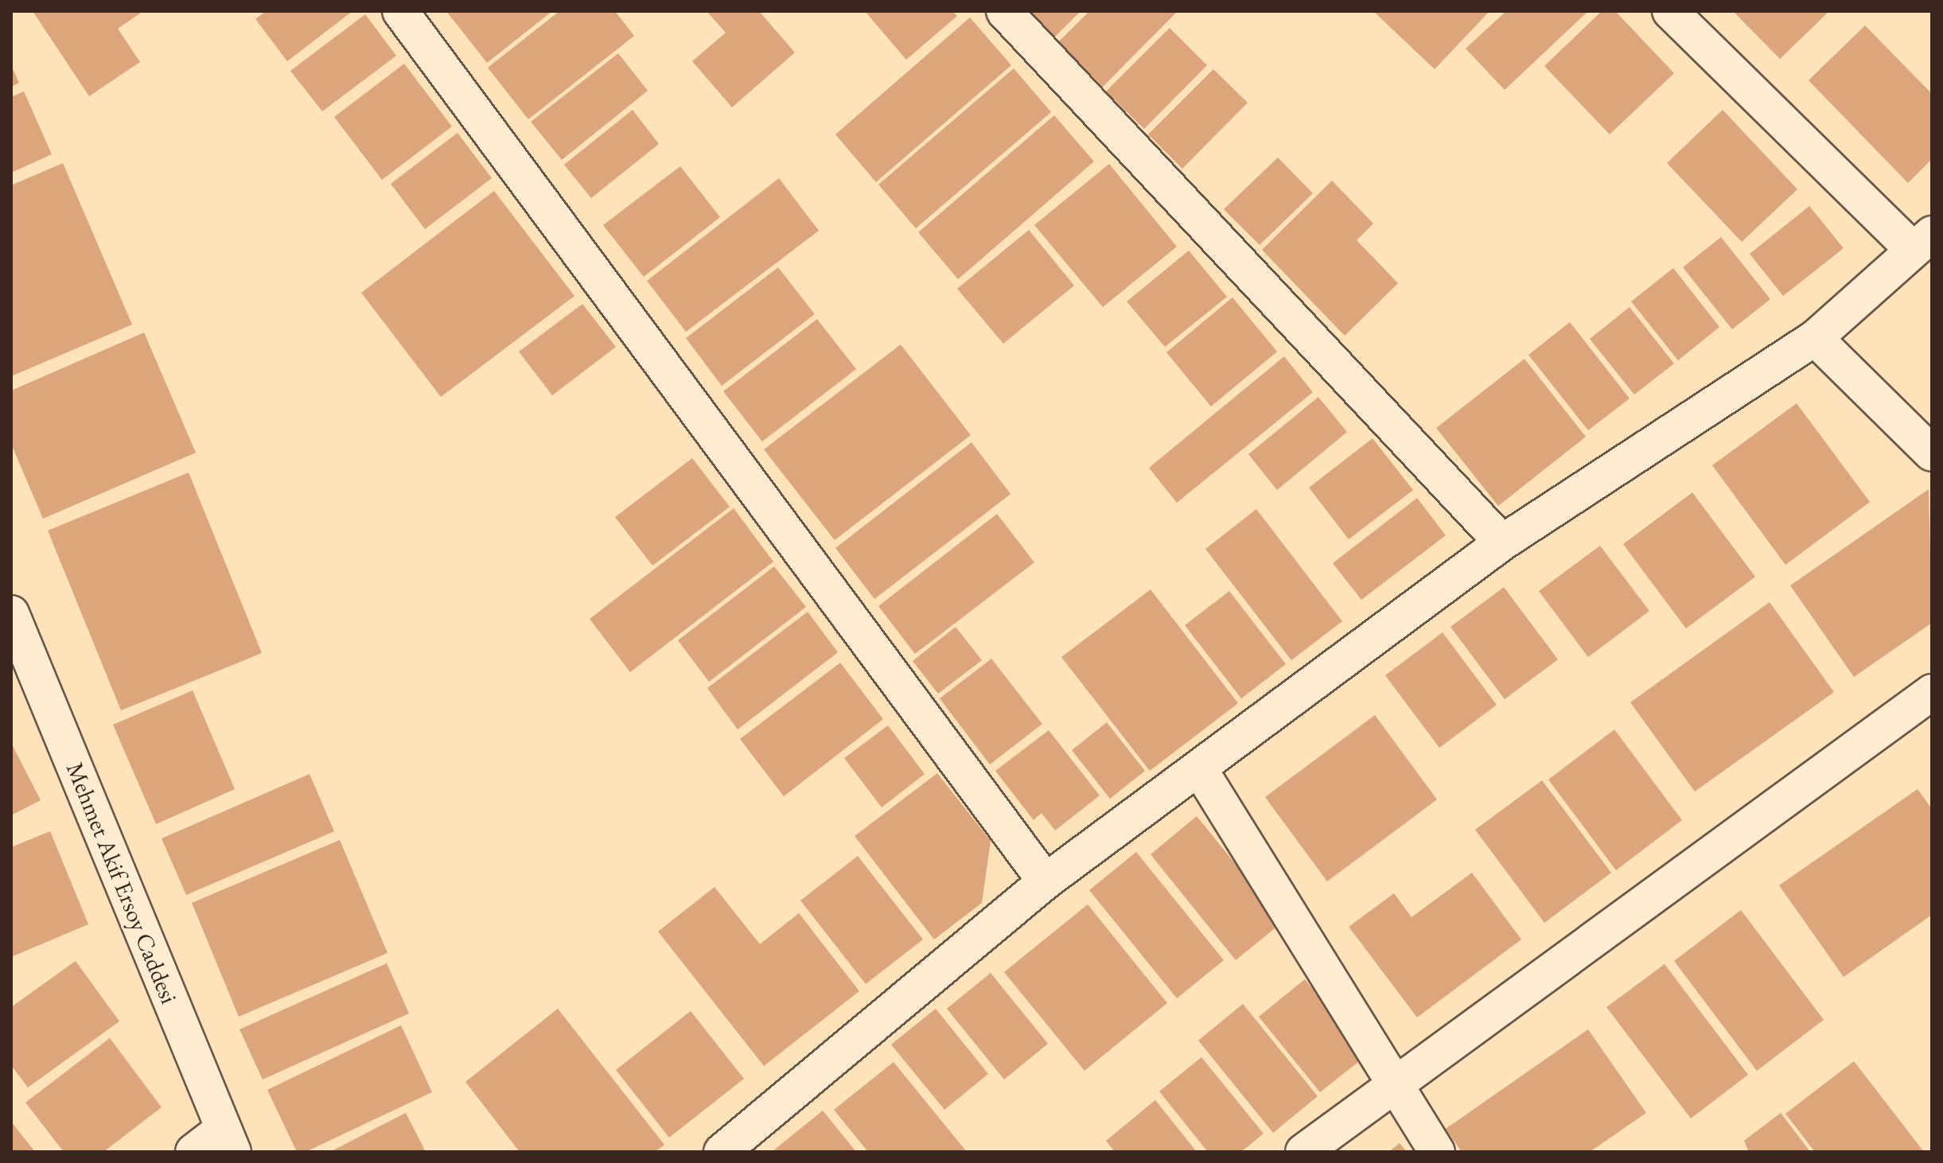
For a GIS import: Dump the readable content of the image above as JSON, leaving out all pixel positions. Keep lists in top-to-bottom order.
{
  "streets": {
    "street": ["Mehmet Akif Ersoy Caddesi"]
  }
}
